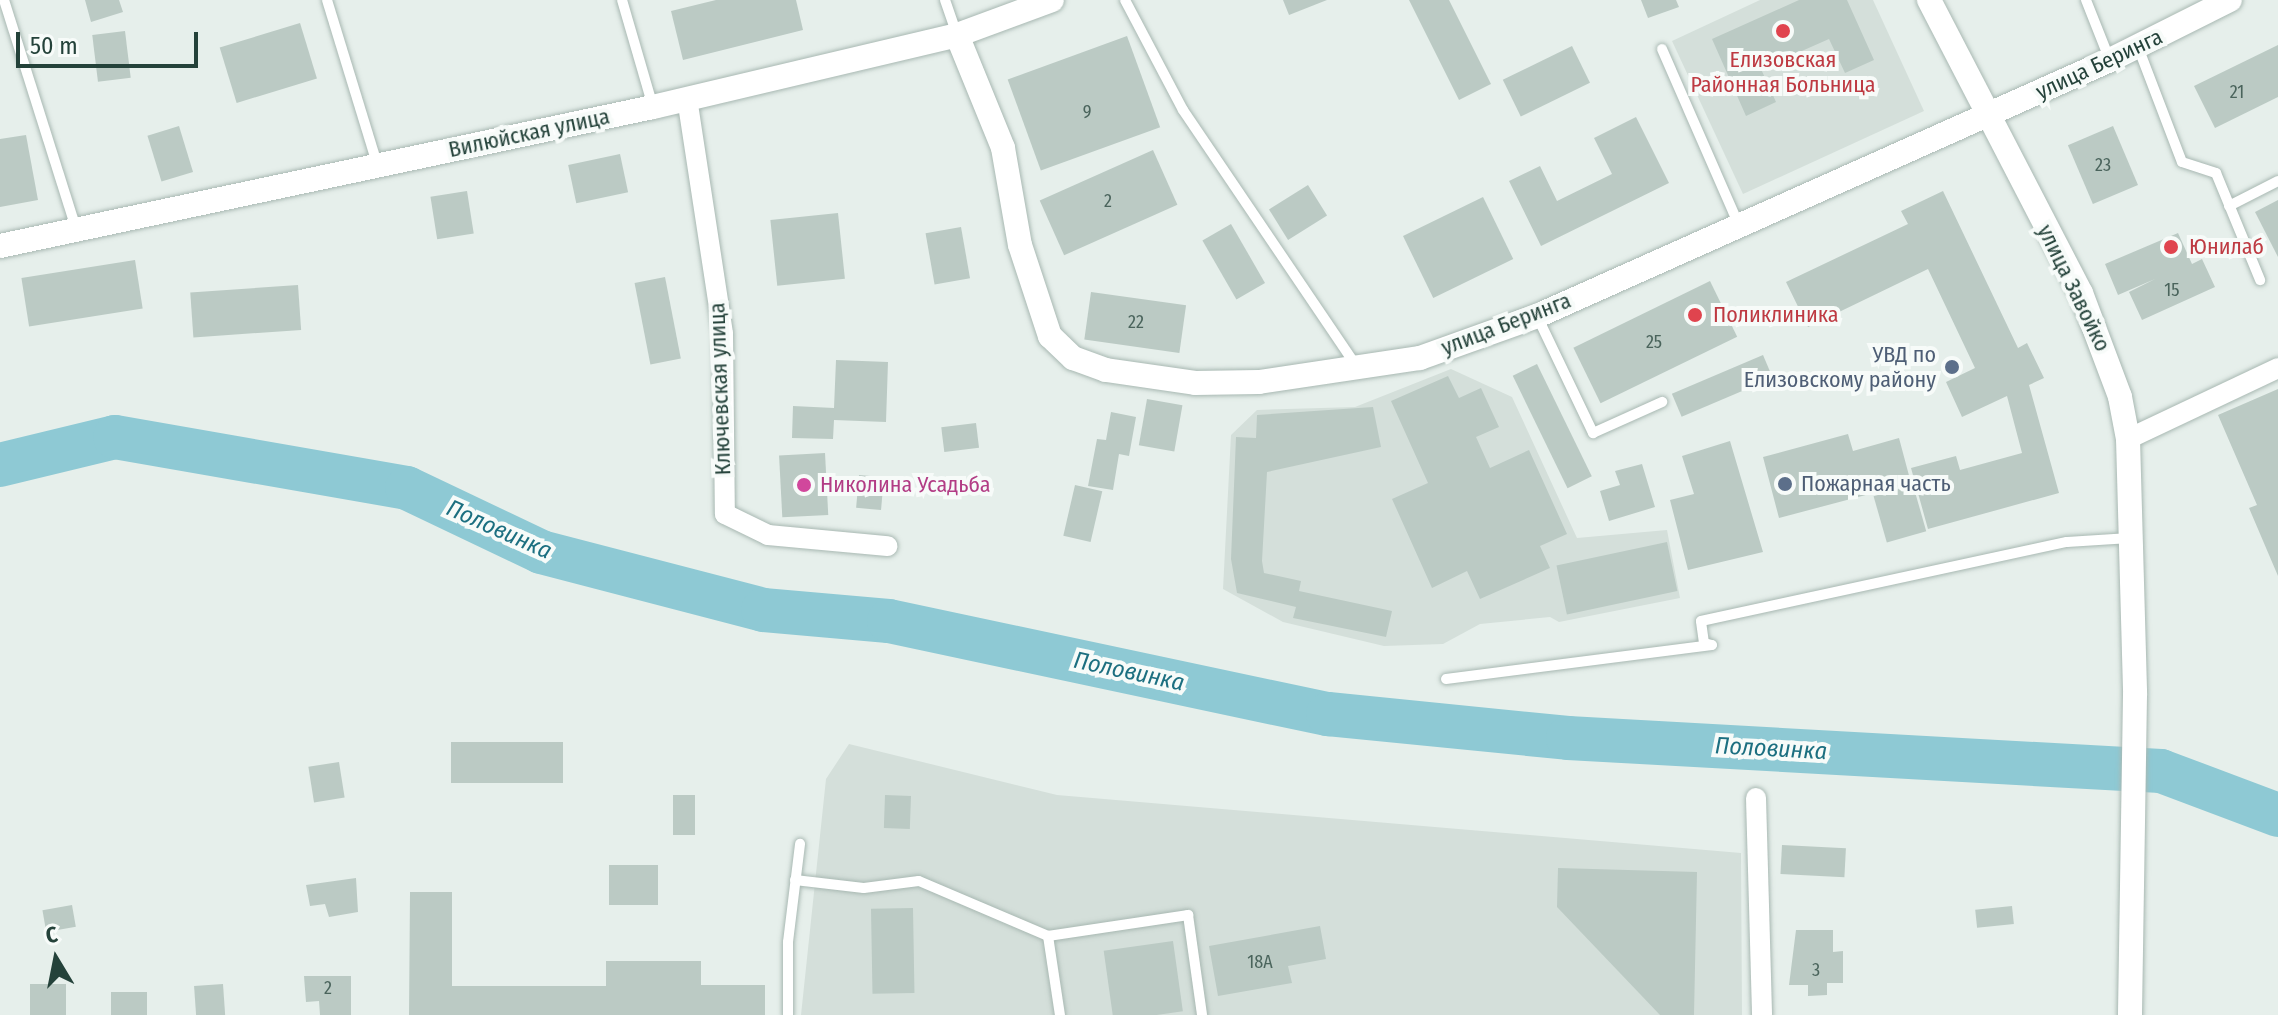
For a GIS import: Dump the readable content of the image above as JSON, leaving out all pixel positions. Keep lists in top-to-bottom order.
{
  "streets": {
    "street": [
      "улица Беринга",
      "Вилюйская улица",
      "улица Завойко",
      "Ключевская улица"
    ]
  },
  "crossings": [
    ["улица Беринга", "Вилюйская улица"],
    ["улица Беринга", "улица Завойко"],
    ["Вилюйская улица", "Ключевская улица"]
  ],
  "water": ["Половинка"],
  "places": [
    "Елизовская Районная Больница",
    "Юнилаб",
    "Поликлиника",
    "УВД по Елизовскому району",
    "Пожарная часть",
    "Николина Усадьба"
  ],
  "house_numbers": [
    "21",
    "9",
    "23",
    "2",
    "15",
    "22",
    "25",
    "18А",
    "3",
    "2"
  ],
  "scale_bar": "50 m",
  "north": "top"
}
